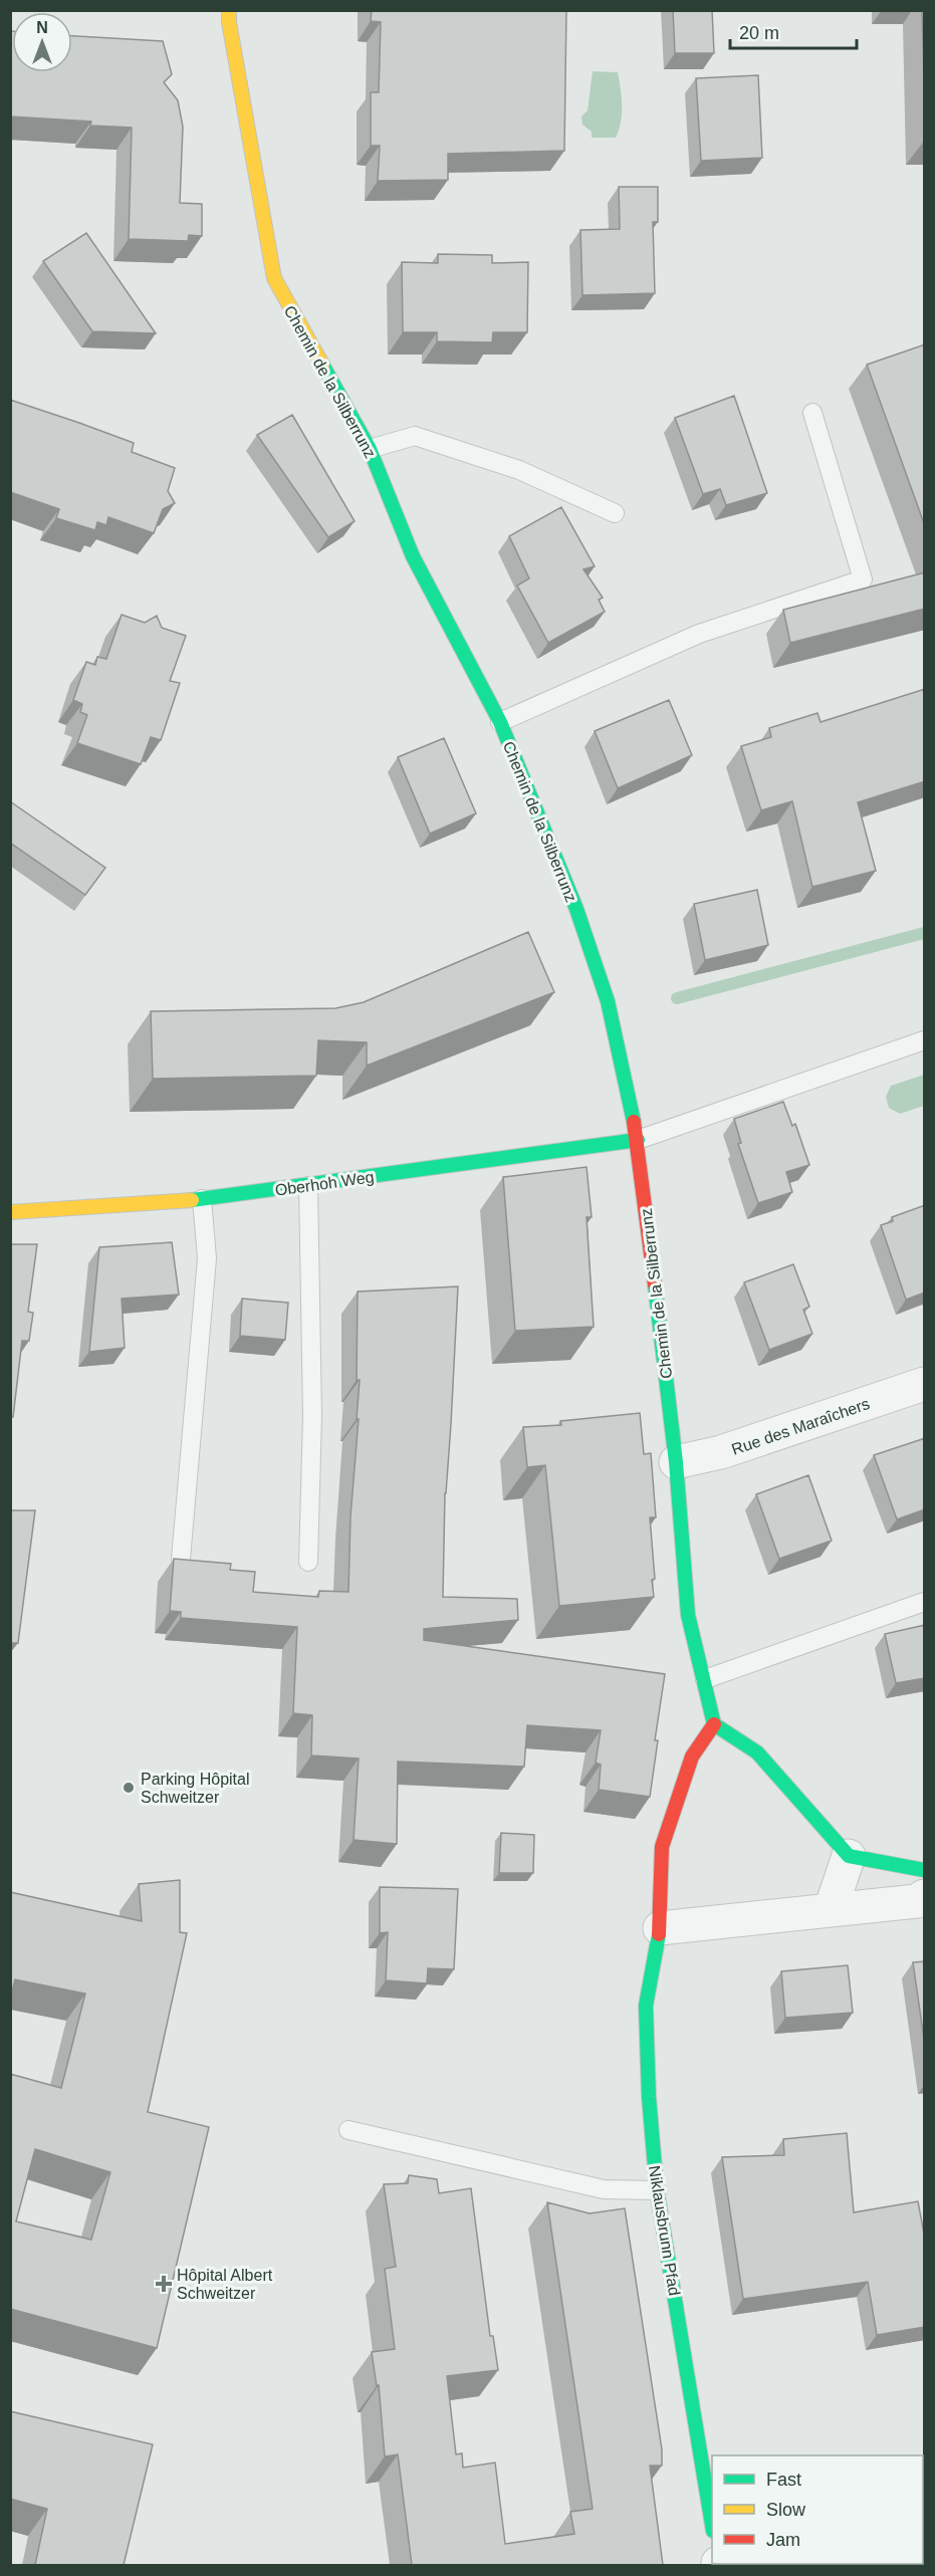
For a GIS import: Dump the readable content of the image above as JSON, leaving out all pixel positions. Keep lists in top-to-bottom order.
{
  "streets": {
    "street": [
      "Chemin de la Silberrunz",
      "Oberhoh Weg",
      "Rue des Maraîchers",
      "Niklausbrunn Pfad"
    ]
  },
  "crossings": [
    ["Chemin de la Silberrunz", "Oberhoh Weg"],
    ["Chemin de la Silberrunz", "Rue des Maraîchers"]
  ],
  "places": {
    "other": ["Parking Hôpital Schweitzer"],
    "health": ["Hôpital Albert Schweitzer"]
  },
  "legend": ["Fast", "Slow", "Jam"],
  "scale_bar": "20 m",
  "north": "top"
}
